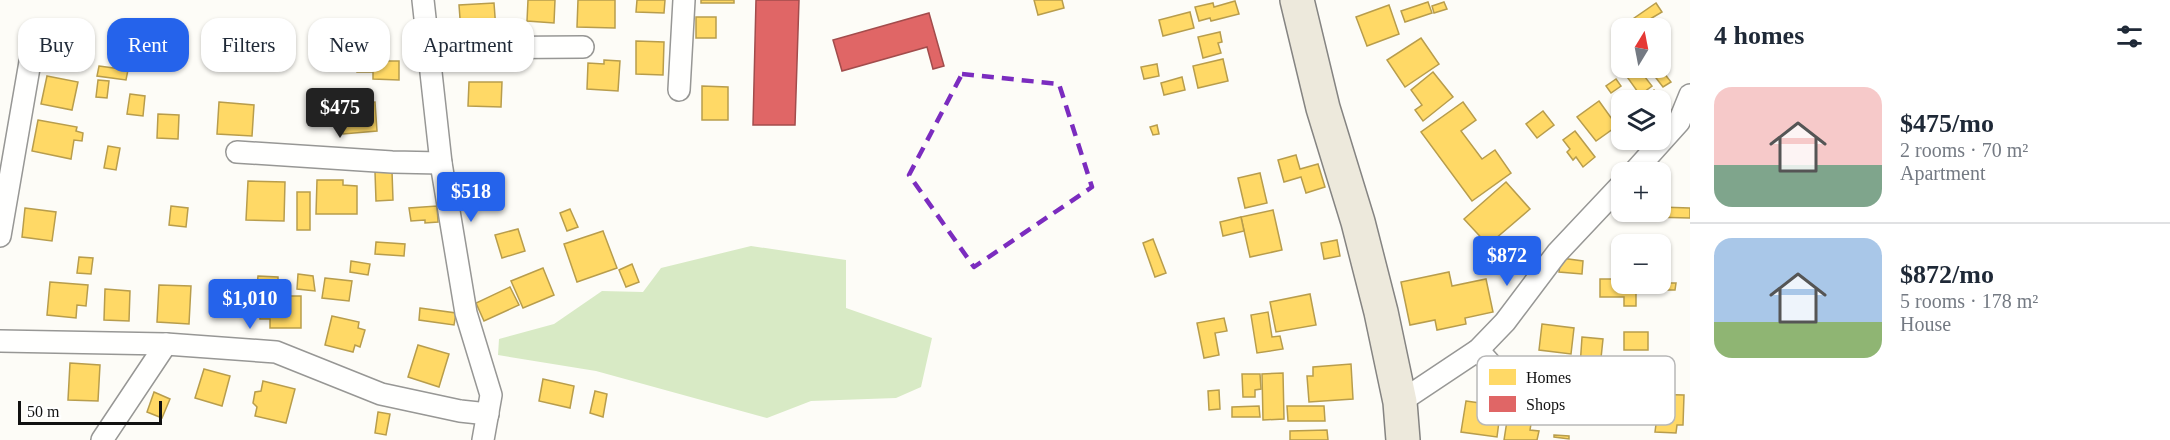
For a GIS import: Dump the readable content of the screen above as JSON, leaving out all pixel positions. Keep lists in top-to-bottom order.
{
  "legend": ["Homes", "Shops"],
  "scale_bar": "50 m",
  "north": "top",
  "page": {
    "heading": "4 homes",
    "map_buttons": ["+", "−"],
    "chip": [
      "Buy",
      "Rent",
      "Filters",
      "New",
      "Apartment"
    ],
    "list": [
      {
        "name": "$475/mo",
        "note": "2 rooms · 70 m² · Apartment"
      },
      {
        "name": "$872/mo",
        "note": "5 rooms · 178 m² · House"
      }
    ],
    "price": [
      "$475",
      "$518",
      "$872",
      "$1,010"
    ],
    "scale": "50 m"
  }
}
